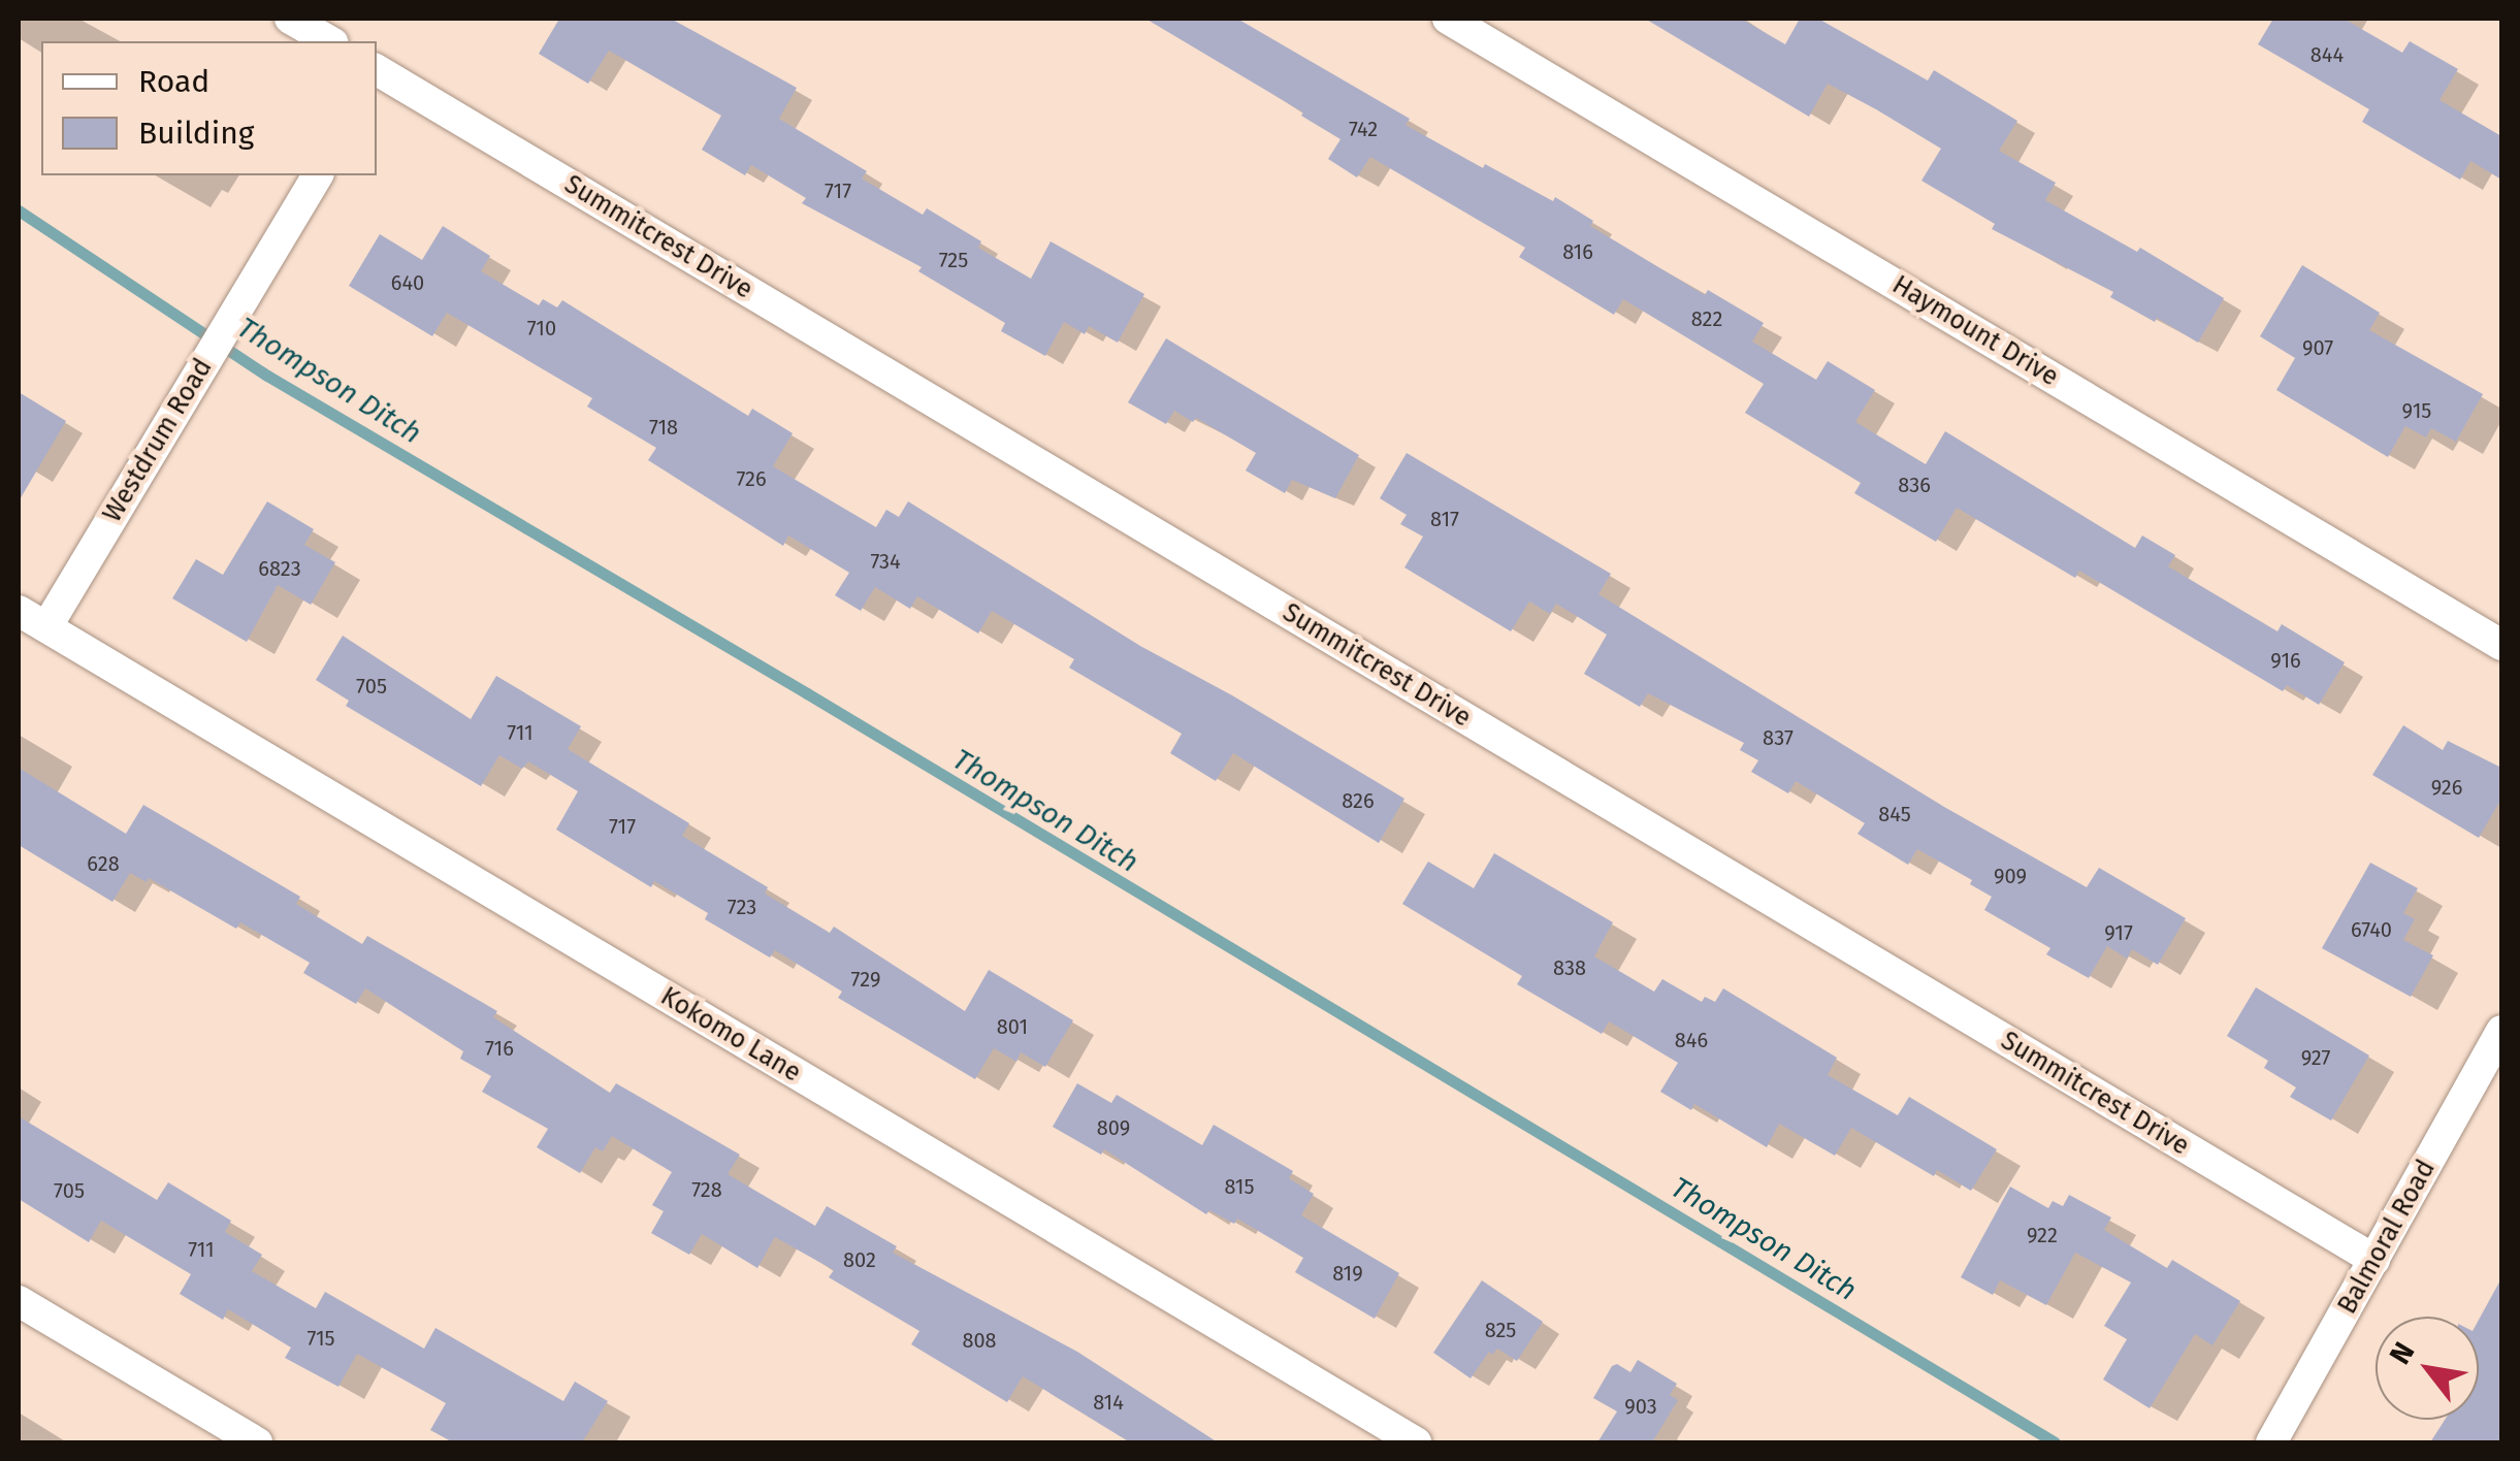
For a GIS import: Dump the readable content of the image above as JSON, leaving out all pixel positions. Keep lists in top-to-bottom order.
{
  "streets": {
    "street": [
      "Summitcrest Drive",
      "Haymount Drive",
      "Westdrum Road",
      "Kokomo Lane",
      "Balmoral Road"
    ]
  },
  "crossings": [
    ["Summitcrest Drive", "Balmoral Road"],
    ["Westdrum Road", "Kokomo Lane"]
  ],
  "water": ["Thompson Ditch"],
  "house_numbers": [
    "844",
    "742",
    "717",
    "816",
    "725",
    "640",
    "822",
    "710",
    "907",
    "915",
    "718",
    "726",
    "836",
    "817",
    "734",
    "6823",
    "916",
    "705",
    "711",
    "837",
    "926",
    "826",
    "845",
    "717",
    "628",
    "909",
    "723",
    "6740",
    "917",
    "838",
    "729",
    "801",
    "846",
    "716",
    "927",
    "809",
    "815",
    "728",
    "705",
    "922",
    "711",
    "802",
    "819",
    "825",
    "715",
    "808",
    "814",
    "903"
  ],
  "legend": ["Road", "Building"],
  "north": "top left"
}
